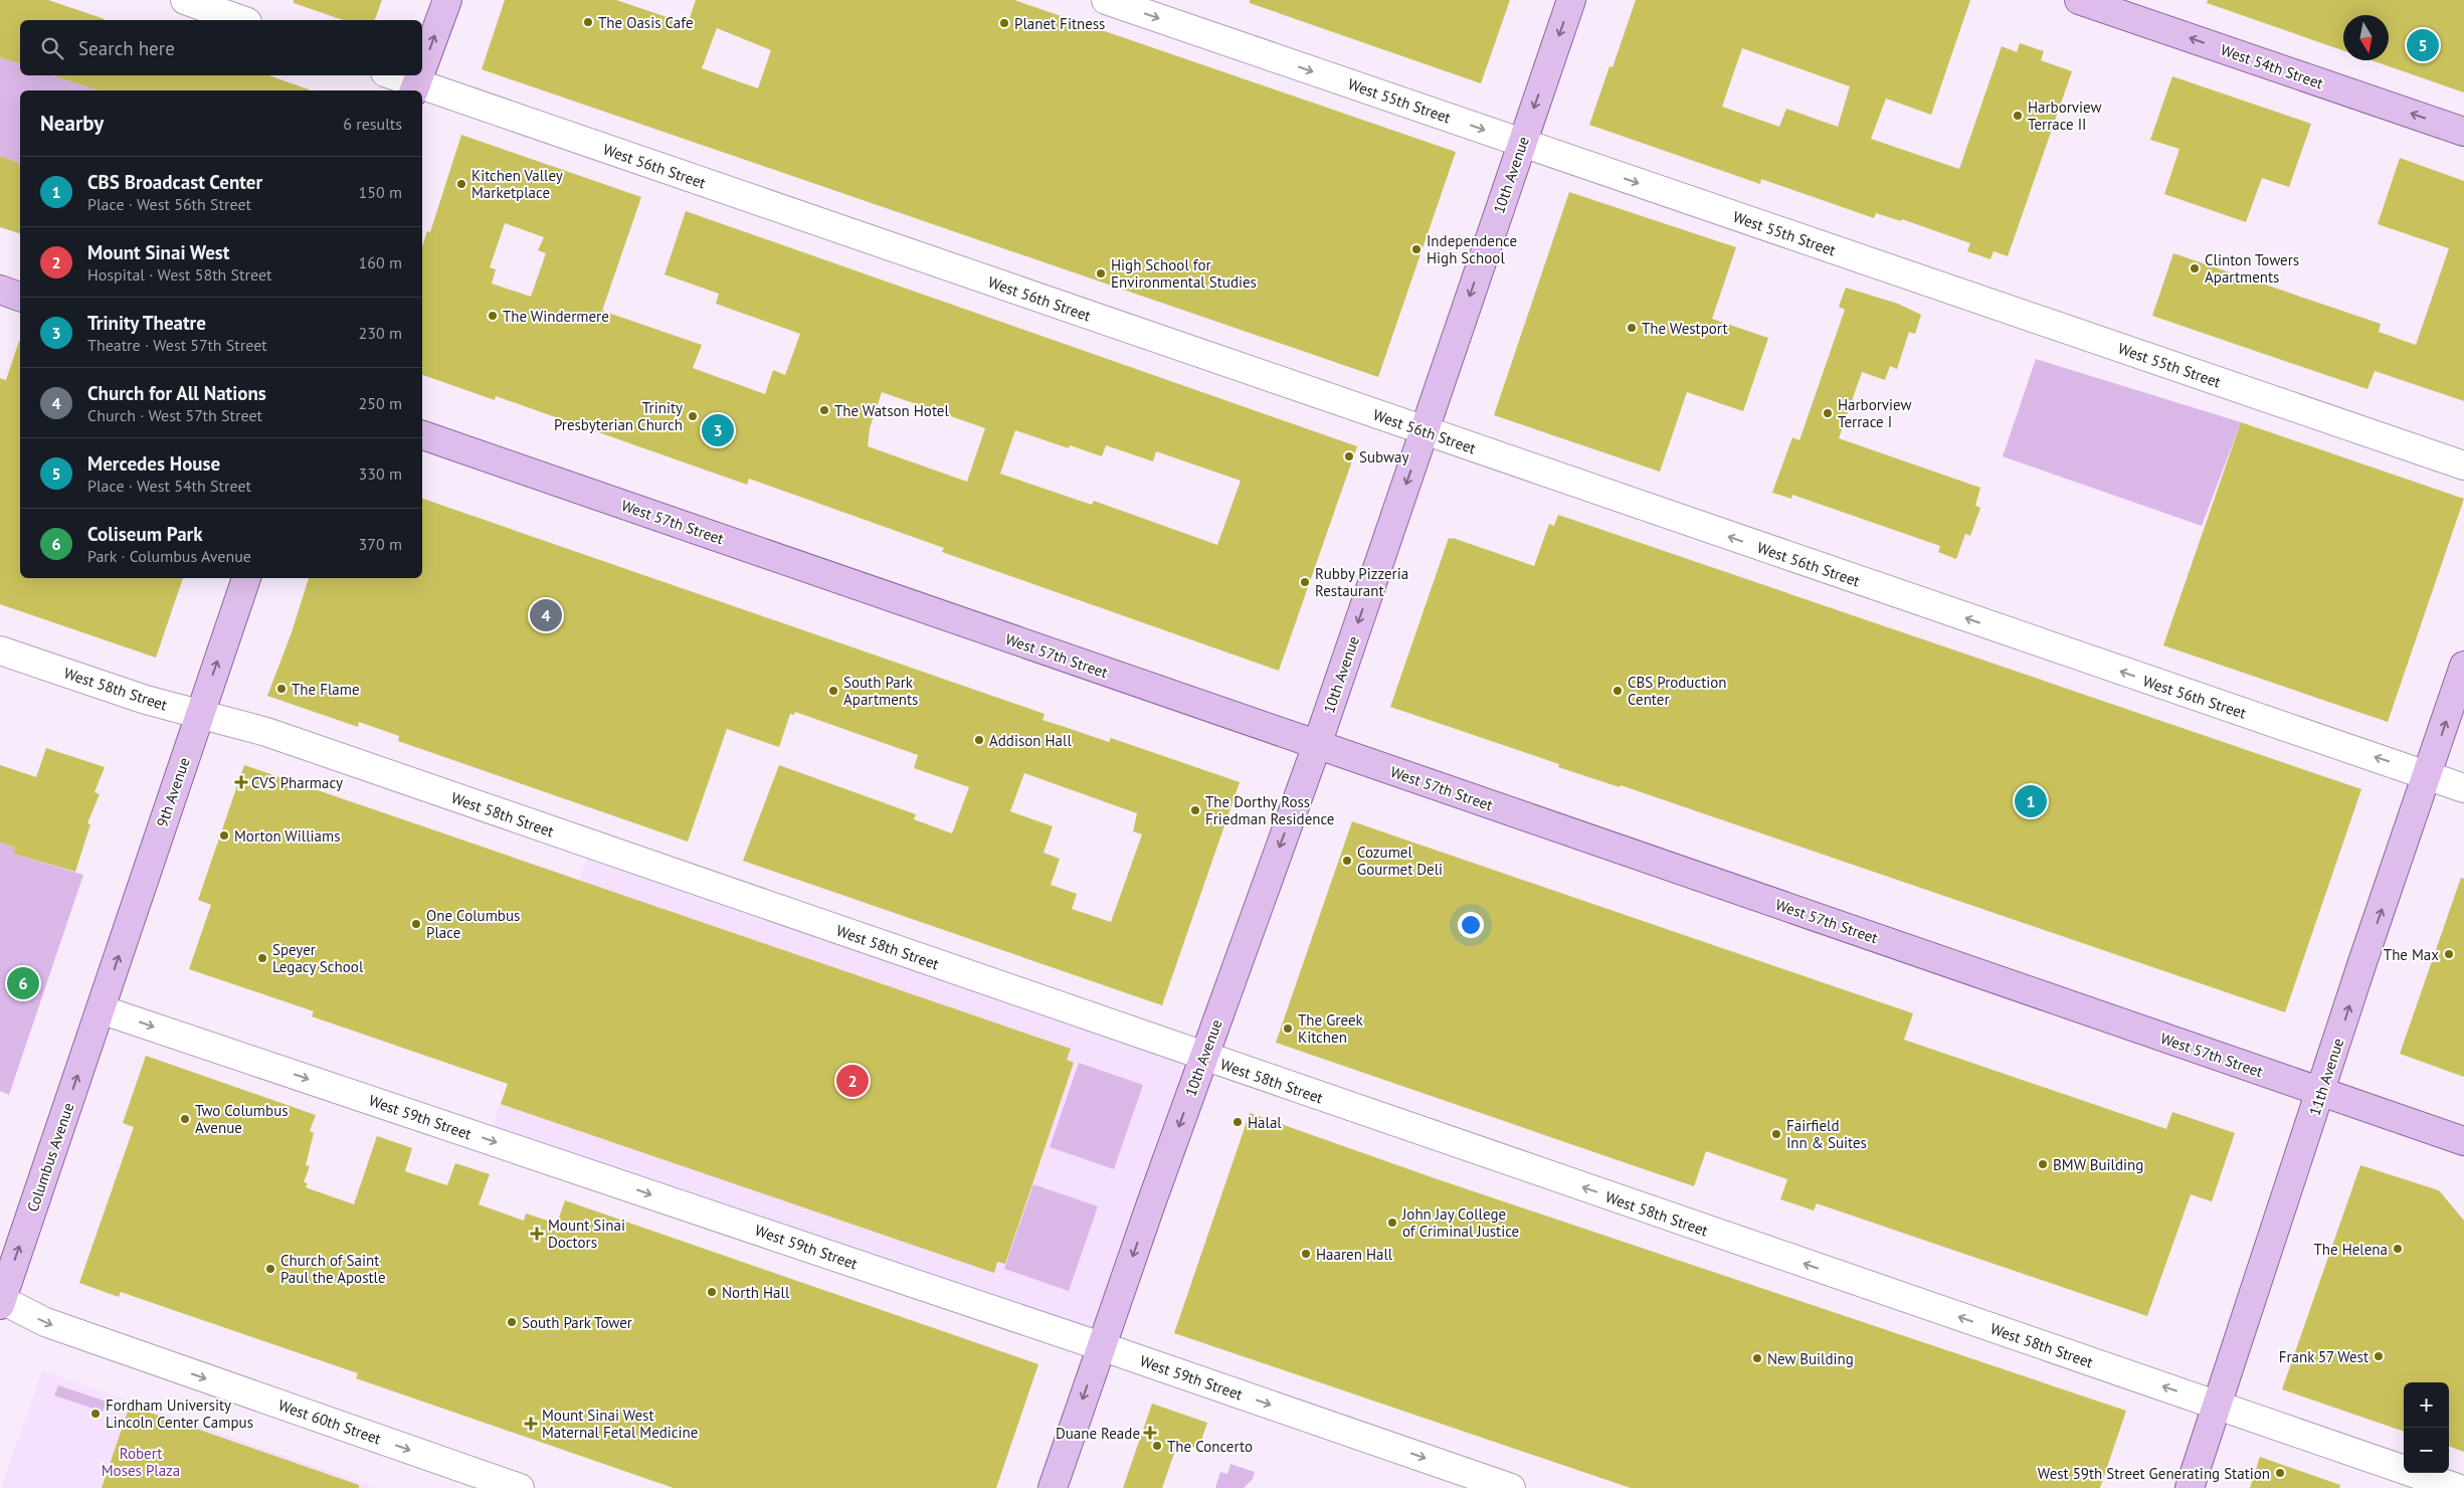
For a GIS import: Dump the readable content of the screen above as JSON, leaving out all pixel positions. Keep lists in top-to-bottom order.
{
  "streets": {
    "main road": [
      "West 54th Street",
      "10th Avenue",
      "West 57th Street",
      "9th Avenue",
      "11th Avenue",
      "Columbus Avenue"
    ],
    "street": [
      "West 55th Street",
      "West 56th Street",
      "West 58th Street",
      "West 59th Street",
      "West 60th Street"
    ]
  },
  "crossings": [
    ["West 55th Street", "10th Avenue"],
    ["West 56th Street", "10th Avenue"],
    ["West 56th Street", "11th Avenue"],
    ["10th Avenue", "West 57th Street"],
    ["10th Avenue", "West 58th Street"],
    ["10th Avenue", "West 59th Street"],
    ["West 57th Street", "11th Avenue"],
    ["West 58th Street", "9th Avenue"],
    ["West 58th Street", "11th Avenue"],
    ["9th Avenue", "West 59th Street"],
    ["9th Avenue", "Columbus Avenue"],
    ["West 59th Street", "Columbus Avenue"],
    ["Columbus Avenue", "West 60th Street"]
  ],
  "one_way": [
    "West 54th Street",
    "West 55th Street",
    "West 56th Street",
    "10th Avenue",
    "West 58th Street",
    "9th Avenue",
    "11th Avenue",
    "West 59th Street",
    "Columbus Avenue",
    "West 60th Street"
  ],
  "parks": ["Robert Moses Plaza"],
  "places": {
    "other": [
      "The Oasis Cafe",
      "Planet Fitness",
      "Harborview Terrace II",
      "Kitchen Valley Marketplace",
      "Independence High School",
      "Clinton Towers Apartments",
      "High School for Environmental Studies",
      "The Windermere",
      "The Westport",
      "The Watson Hotel",
      "Harborview Terrace I",
      "Trinity Presbyterian Church",
      "Subway",
      "Rubby Pizzeria Restaurant",
      "The Flame",
      "South Park Apartments",
      "CBS Production Center",
      "Addison Hall",
      "The Dorthy Ross Friedman Residence",
      "Morton Williams",
      "Cozumel Gourmet Deli",
      "One Columbus Place",
      "The Max",
      "Speyer Legacy School",
      "The Greek Kitchen",
      "Two Columbus Avenue",
      "Halal",
      "Fairfield Inn & Suites",
      "BMW Building",
      "John Jay College of Criminal Justice",
      "The Helena",
      "Haaren Hall",
      "Church of Saint Paul the Apostle",
      "North Hall",
      "South Park Tower",
      "Frank 57 West",
      "New Building",
      "Fordham University Lincoln Center Campus",
      "The Concerto",
      "West 59th Street Generating Station"
    ],
    "health": [
      "CVS Pharmacy",
      "Mount Sinai Doctors",
      "Mount Sinai West Maternal Fetal Medicine",
      "Duane Reade"
    ]
  },
  "north": "bottom",
  "page": {
    "search": "Search here",
    "pins": [
      "5",
      "3",
      "4",
      "1",
      "6",
      "2"
    ],
    "heading": ["Nearby", "6 results"],
    "list": [
      {
        "mark": "1",
        "name": "CBS Broadcast Center",
        "note": "Place · West 56th Street",
        "value": "150 m"
      },
      {
        "mark": "2",
        "name": "Mount Sinai West",
        "note": "Hospital · West 58th Street",
        "value": "160 m"
      },
      {
        "mark": "3",
        "name": "Trinity Theatre",
        "note": "Theatre · West 57th Street",
        "value": "230 m"
      },
      {
        "mark": "4",
        "name": "Church for All Nations",
        "note": "Church · West 57th Street",
        "value": "250 m"
      },
      {
        "mark": "5",
        "name": "Mercedes House",
        "note": "Place · West 54th Street",
        "value": "330 m"
      },
      {
        "mark": "6",
        "name": "Coliseum Park",
        "note": "Park · Columbus Avenue",
        "value": "370 m"
      }
    ],
    "map_buttons": ["+", "−"]
  }
}
